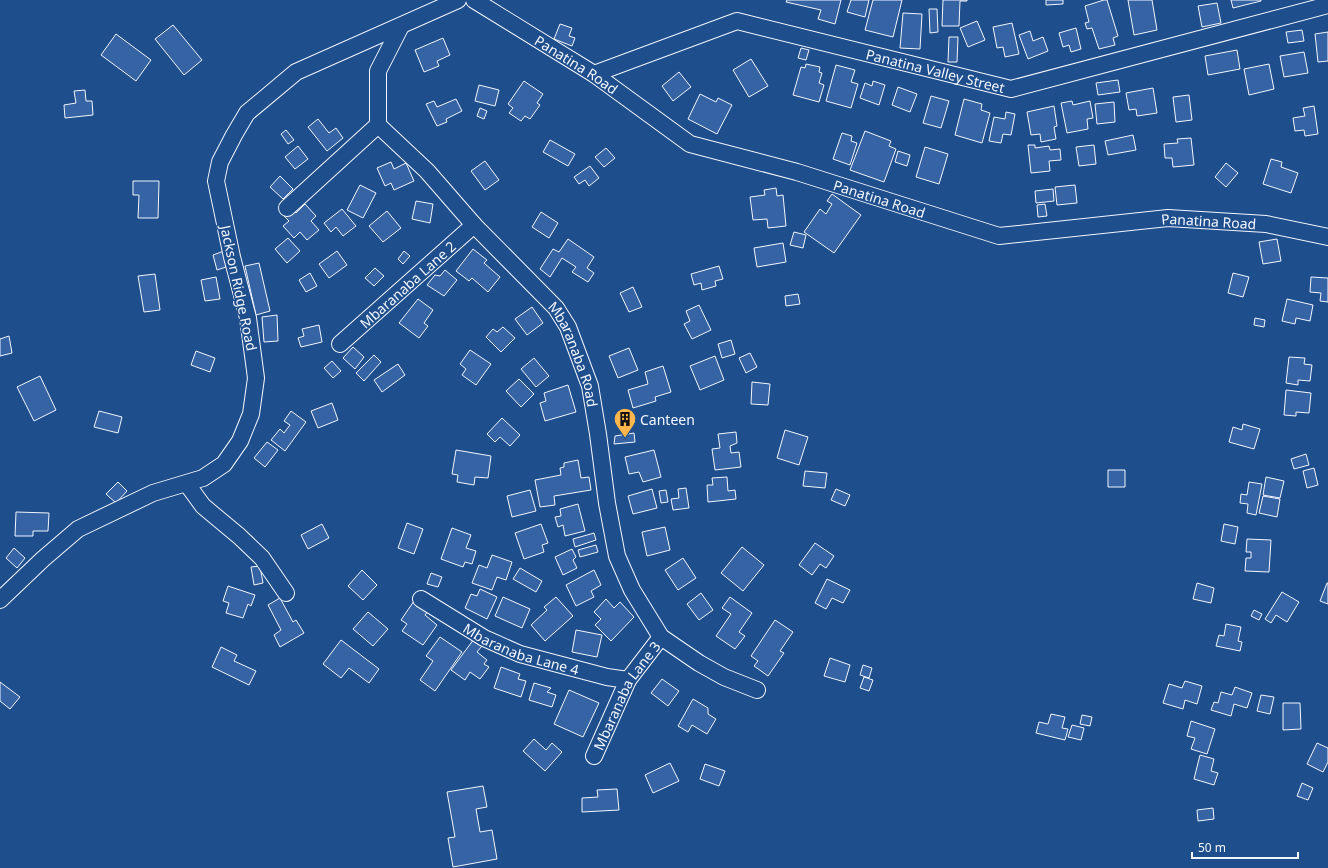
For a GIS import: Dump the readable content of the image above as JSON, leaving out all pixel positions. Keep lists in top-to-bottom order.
{
  "streets": {
    "street": [
      "Panatina Road",
      "Panatina Valley Street",
      "Mbaranaba Lane 2",
      "Jackson Ridge Road",
      "Mbaranaba Road",
      "Mbaranaba Lane 4",
      "Mbaranaba Lane 3"
    ]
  },
  "crossings": [
    ["Panatina Road", "Panatina Valley Street"],
    ["Mbaranaba Lane 2", "Mbaranaba Road"],
    ["Mbaranaba Road", "Mbaranaba Lane 3"],
    ["Mbaranaba Lane 4", "Mbaranaba Lane 3"]
  ],
  "places": {
    "building": ["Canteen"]
  },
  "scale_bar": "50 m"
}
